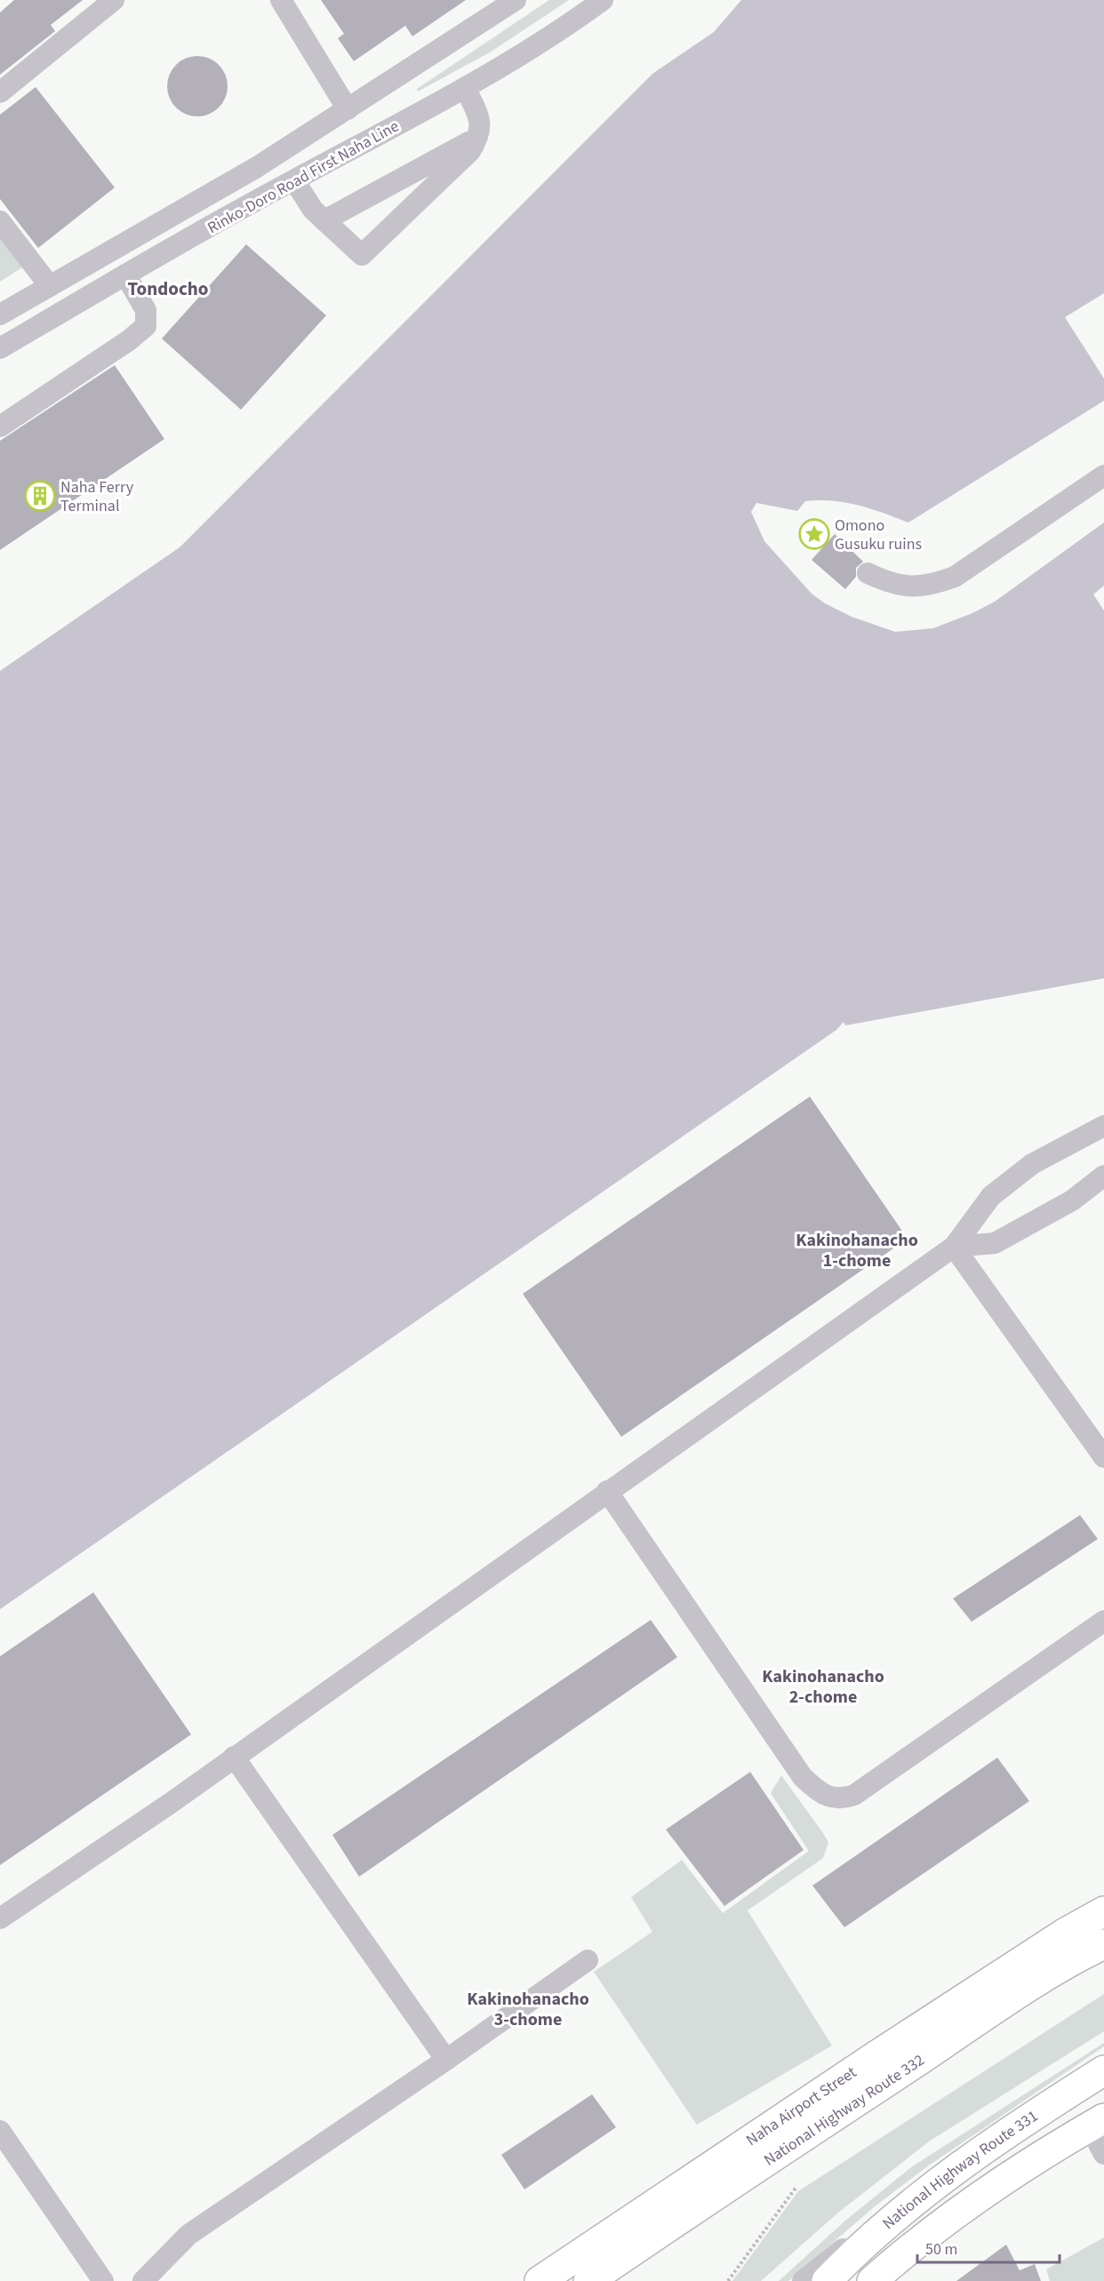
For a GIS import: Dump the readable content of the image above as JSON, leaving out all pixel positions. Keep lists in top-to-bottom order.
{
  "streets": {
    "highway": ["Naha Airport Street", "National Highway Route 332", "National Highway Route 331"],
    "street": ["Rinko-Doro Road First Naha Line"]
  },
  "districts": [
    "Tondocho",
    "Kakinohanacho 1-chome",
    "Kakinohanacho 2-chome",
    "Kakinohanacho 3-chome"
  ],
  "places": {
    "building": ["Naha Ferry Terminal"],
    "place": ["Omono Gusuku ruins"]
  },
  "scale_bar": "50 m"
}
